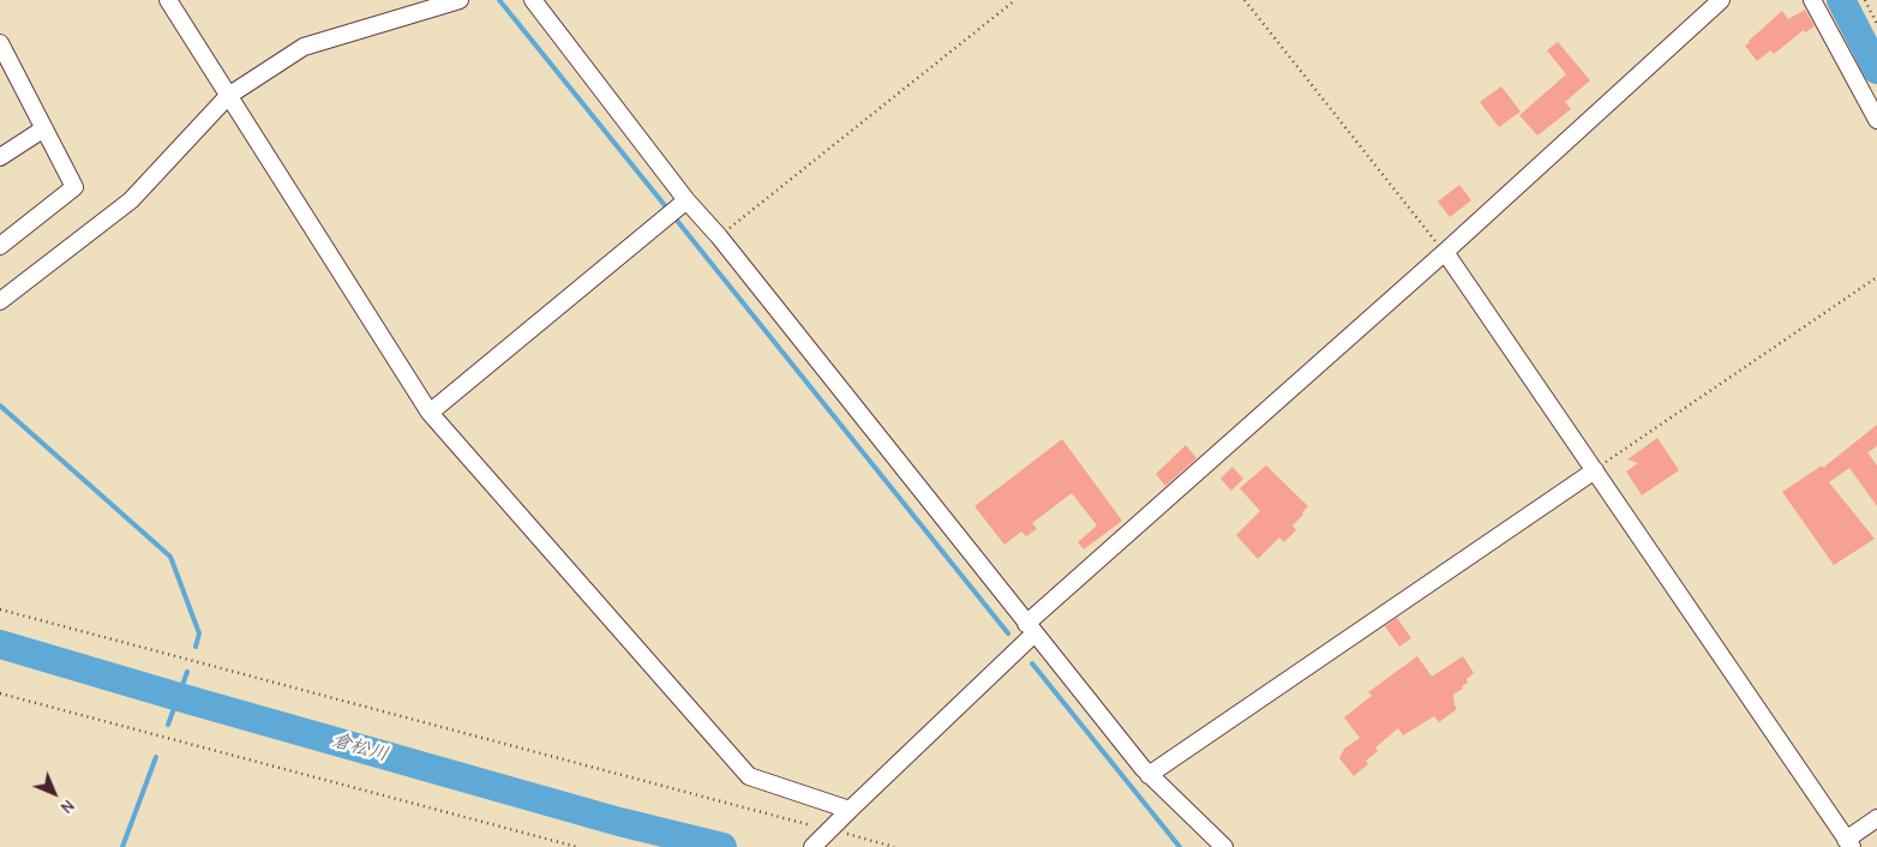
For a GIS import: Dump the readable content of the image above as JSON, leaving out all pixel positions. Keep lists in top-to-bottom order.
{
  "water": ["倉松川"],
  "north": "bottom right"
}
